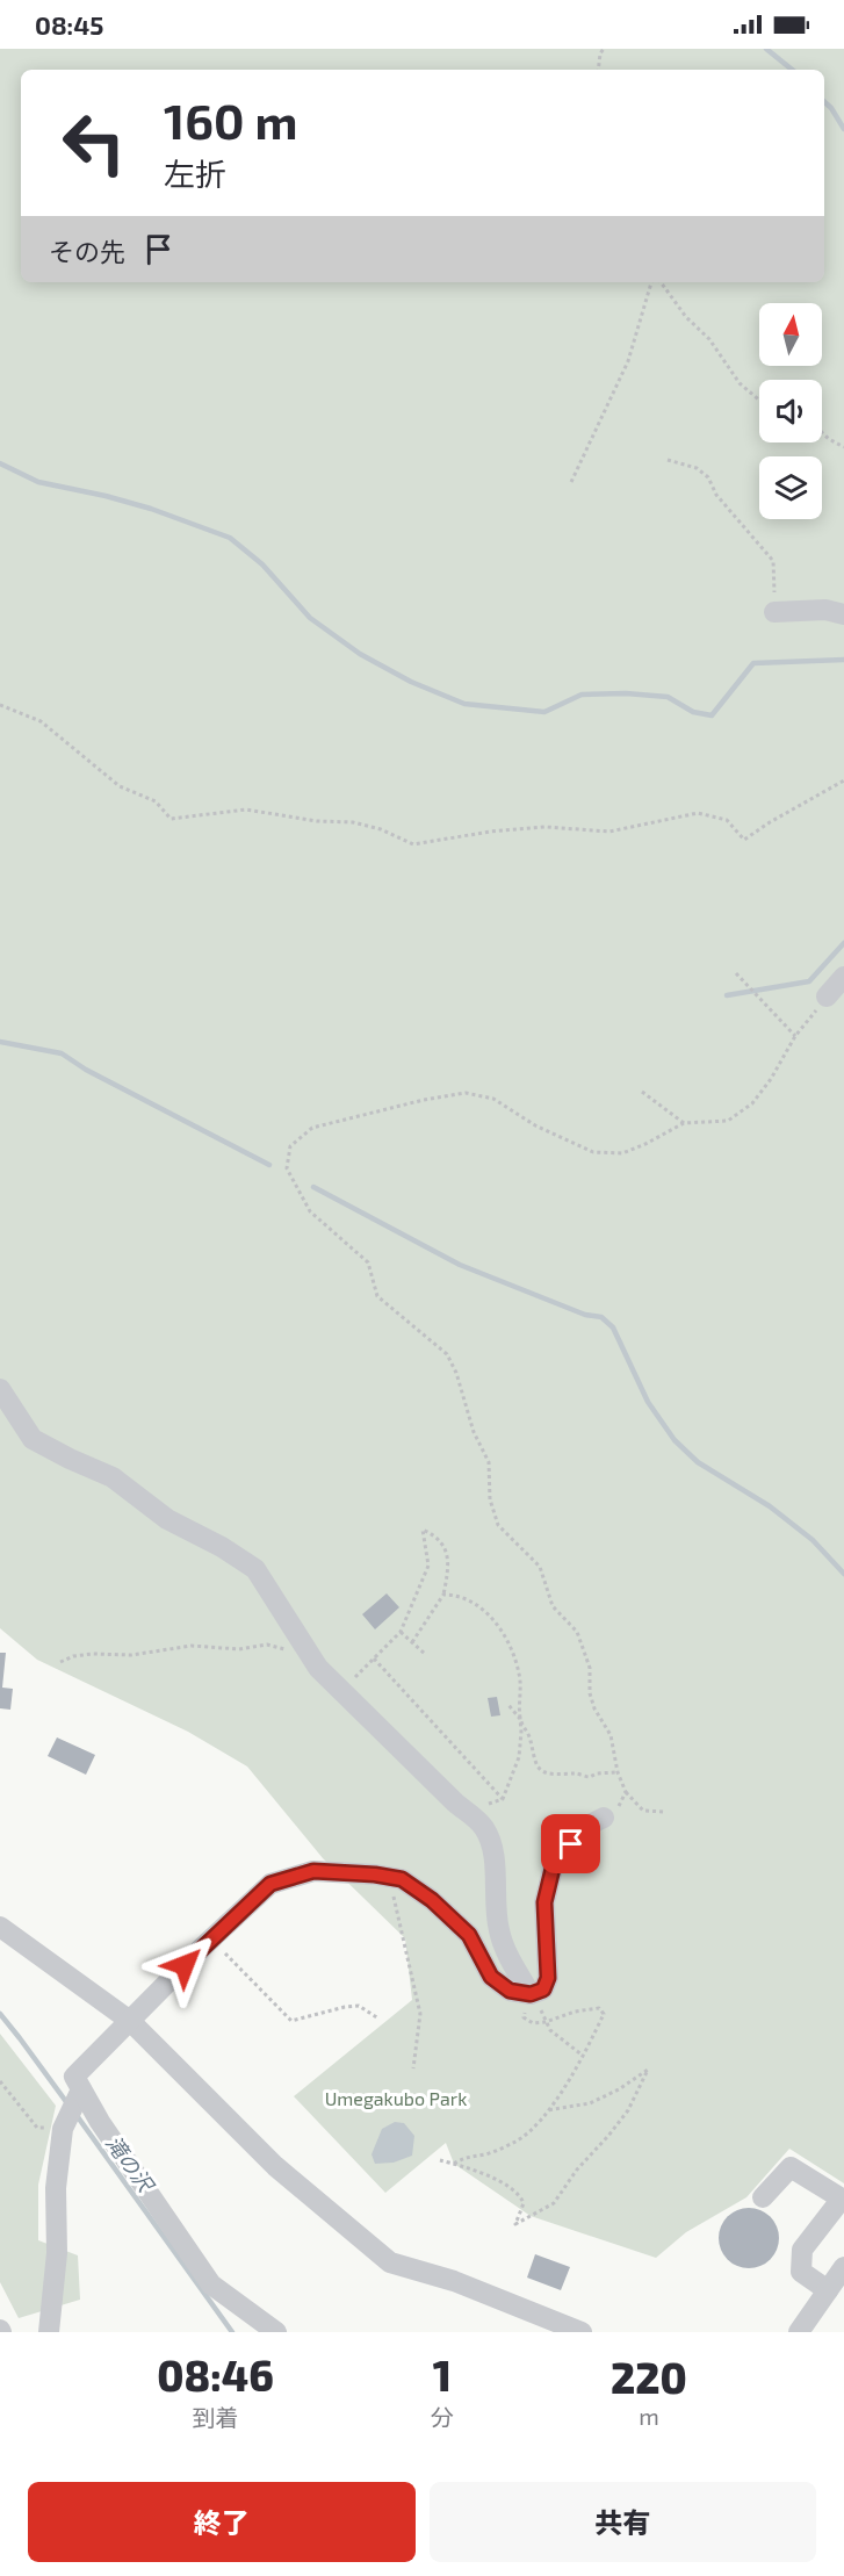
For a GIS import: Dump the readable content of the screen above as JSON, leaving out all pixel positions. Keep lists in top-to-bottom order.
{
  "water": ["滝の沢"],
  "parks": ["Umegakubo Park"],
  "north": "top",
  "page": {
    "status": "08:45",
    "turn": ["160 m", "左折"],
    "then": "その先",
    "eta": [
      "08:46",
      "到着",
      "1",
      "分",
      "220",
      "m"
    ],
    "buttons": ["終了", "共有"]
  }
}
